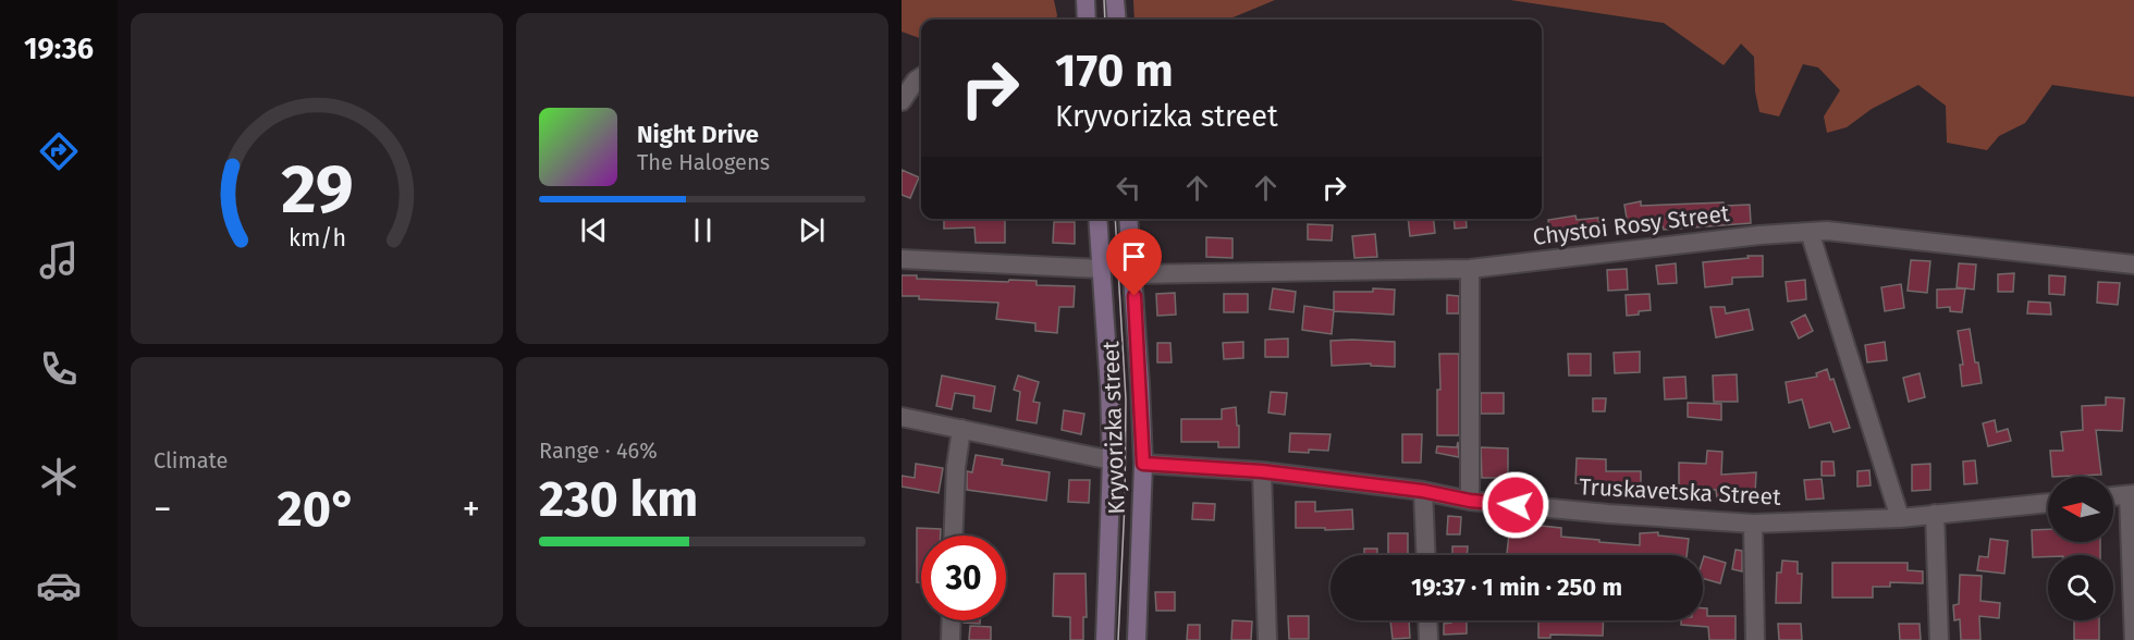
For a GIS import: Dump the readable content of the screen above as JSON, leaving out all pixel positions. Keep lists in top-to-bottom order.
{
  "streets": {
    "main road": ["Kryvorizka street"],
    "street": ["Chystoi Rosy Street", "Truskavetska Street"]
  },
  "crossings": [
    ["Chystoi Rosy Street", "Kryvorizka street"],
    ["Kryvorizka street", "Truskavetska Street"]
  ],
  "north": "left",
  "page": {
    "tabs": "19:36",
    "turn": ["170 m", "Kryvorizka street"],
    "song": ["Night Drive", "The Halogens"],
    "tile": [
      "Climate",
      ["Range · 46%", "230 km"]
    ],
    "heat": ["−", "20°", "+"],
    "limit": "30",
    "trip": "19:37 · 1 min · 250 m",
    "gauge": ["29", "km/h"]
  }
}
